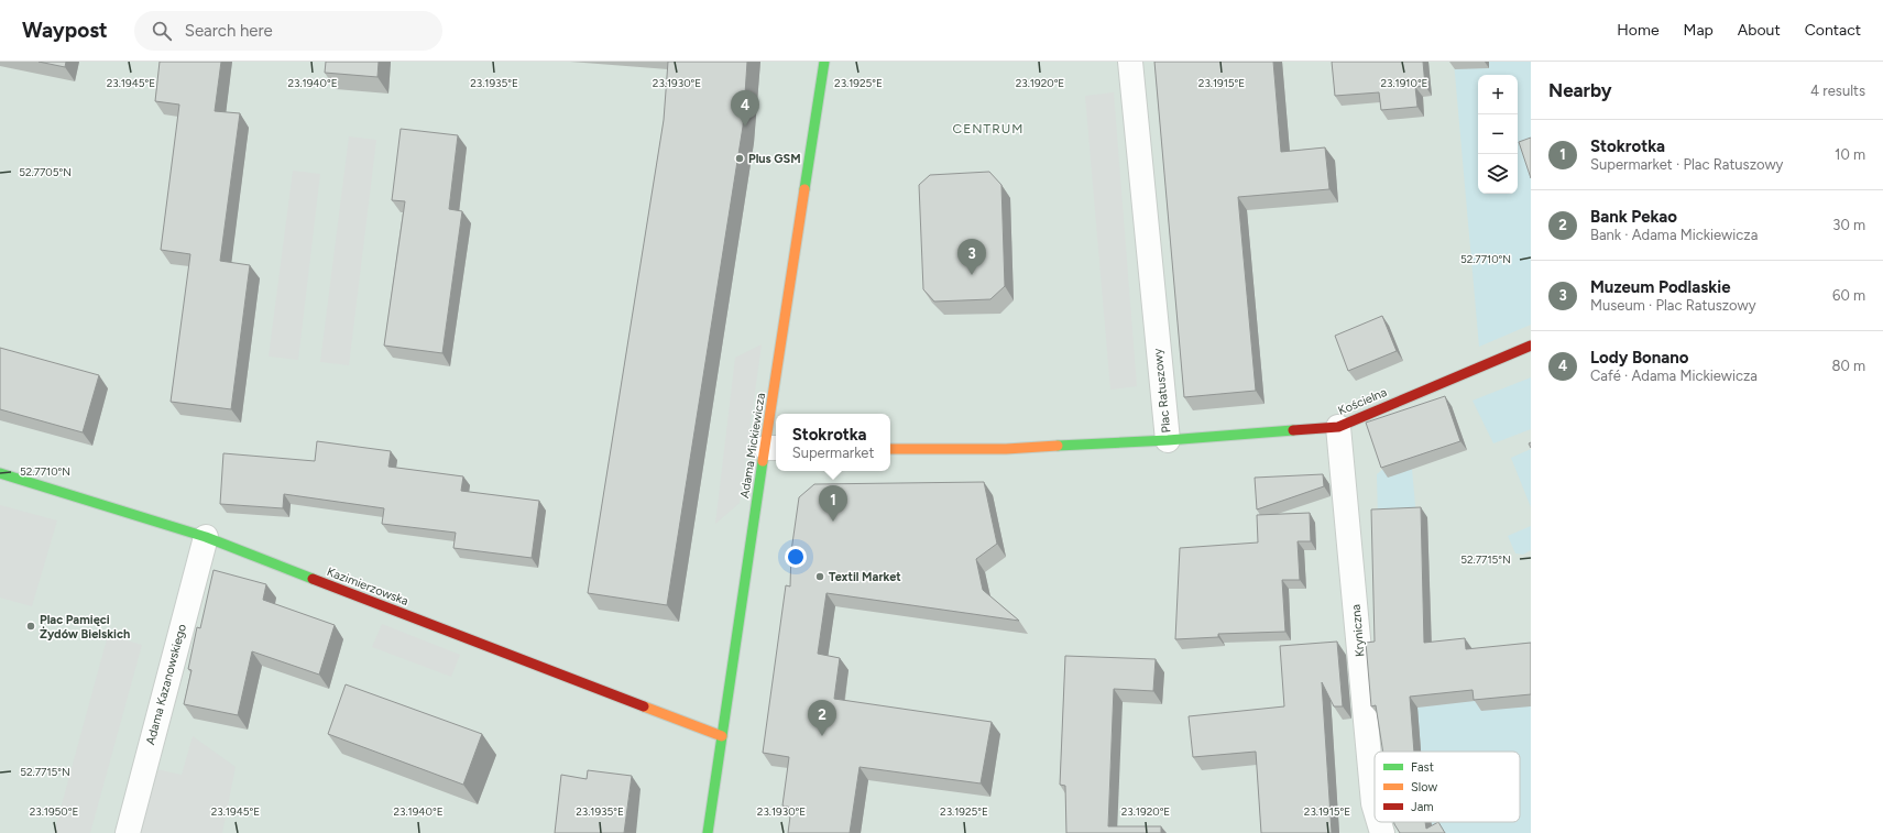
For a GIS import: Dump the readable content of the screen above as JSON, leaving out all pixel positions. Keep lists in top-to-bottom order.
{
  "streets": {
    "street": [
      "Plac Ratuszowy",
      "Kościelna",
      "Adama Mickiewicza",
      "Kazimierzowska",
      "Kryniczna",
      "Adama Kazanowskiego"
    ]
  },
  "crossings": [
    ["Plac Ratuszowy", "Kościelna"],
    ["Kościelna", "Kryniczna"],
    ["Adama Mickiewicza", "Kazimierzowska"],
    ["Kazimierzowska", "Adama Kazanowskiego"]
  ],
  "districts": ["CENTRUM"],
  "places": ["Plus GSM", "Textil Market", "Plac Pamięci Żydów Bielskich"],
  "legend": ["Fast", "Slow", "Jam"],
  "page": {
    "header": "Waypost",
    "search": "Search here",
    "nav": [
      "Home",
      "Map",
      "About",
      "Contact"
    ],
    "heading": ["Nearby", "4 results"],
    "map_buttons": ["+", "−"],
    "pins": [
      "4",
      "3",
      "1",
      "2"
    ],
    "list": [
      {
        "mark": "1",
        "name": "Stokrotka",
        "note": "Supermarket · Plac Ratuszowy",
        "value": "10 m"
      },
      {
        "mark": "2",
        "name": "Bank Pekao",
        "note": "Bank · Adama Mickiewicza",
        "value": "30 m"
      },
      {
        "mark": "3",
        "name": "Muzeum Podlaskie",
        "note": "Museum · Plac Ratuszowy",
        "value": "60 m"
      },
      {
        "mark": "4",
        "name": "Lody Bonano",
        "note": "Café · Adama Mickiewicza",
        "value": "80 m"
      }
    ],
    "popup": ["Stokrotka", "Supermarket"]
  },
  "coordinates": [
    "23.1945°E",
    "23.1940°E",
    "23.1935°E",
    "23.1930°E",
    "23.1925°E",
    "23.1920°E",
    "23.1915°E",
    "23.1910°E",
    "52.7705°N",
    "52.7710°N",
    "52.7715°N",
    "23.1950°E"
  ]
}
